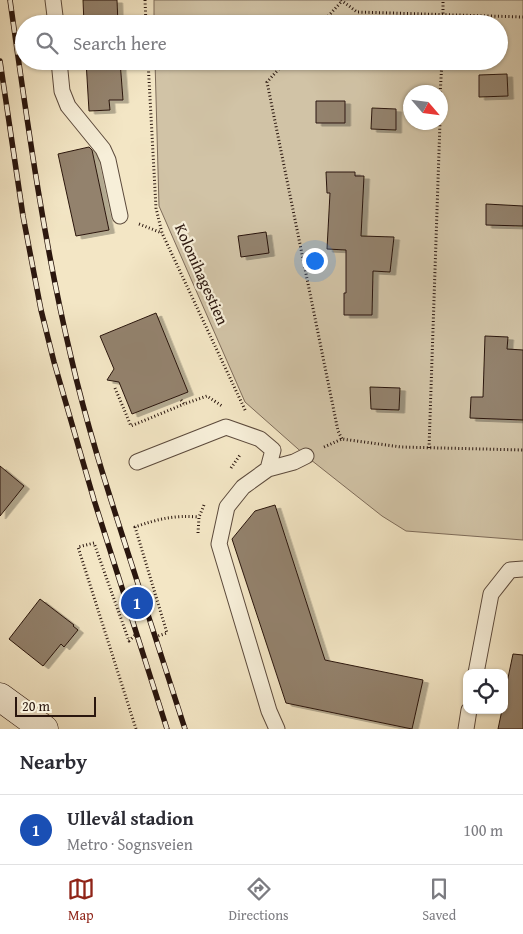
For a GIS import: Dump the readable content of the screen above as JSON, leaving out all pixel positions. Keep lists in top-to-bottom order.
{
  "streets": {
    "path": ["Kolonihagestien"]
  },
  "scale_bar": "20 m",
  "north": "bottom right",
  "page": {
    "search": "Search here",
    "pins": "1",
    "scale": "20 m",
    "heading": "Nearby",
    "list": [
      {
        "mark": "1",
        "name": "Ullevål stadion",
        "note": "Metro · Sognsveien",
        "value": "100 m"
      }
    ],
    "nav": ["Map", "Directions", "Saved"]
  }
}
